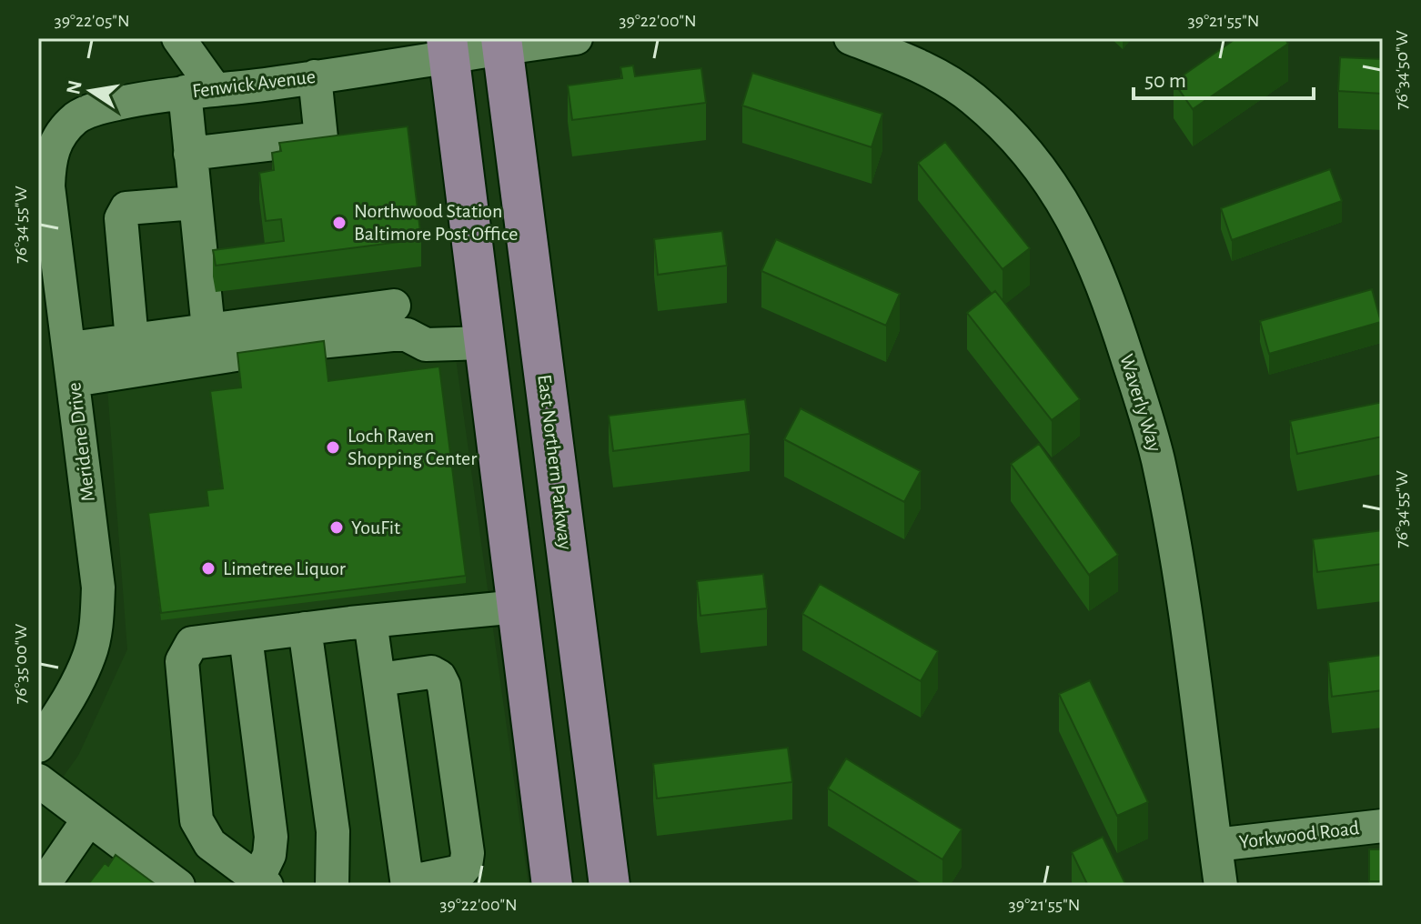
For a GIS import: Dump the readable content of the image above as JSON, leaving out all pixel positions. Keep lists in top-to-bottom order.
{
  "streets": {
    "main road": ["East Northern Parkway"],
    "street": [
      "Fenwick Avenue",
      "Waverly Way",
      "Meridene Drive",
      "Yorkwood Road"
    ]
  },
  "crossings": [
    ["Fenwick Avenue", "Meridene Drive"],
    ["Waverly Way", "Yorkwood Road"]
  ],
  "places": [
    "Northwood Station Baltimore Post Office",
    "Loch Raven Shopping Center",
    "YouFit",
    "Limetree Liquor"
  ],
  "scale_bar": "50 m",
  "north": "left",
  "coordinates": [
    "39°22'05\"N",
    "39°22'00\"N",
    "39°21'55\"N",
    "76°34'50\"W",
    "76°34'55\"W",
    "76°35'00\"W"
  ]
}
